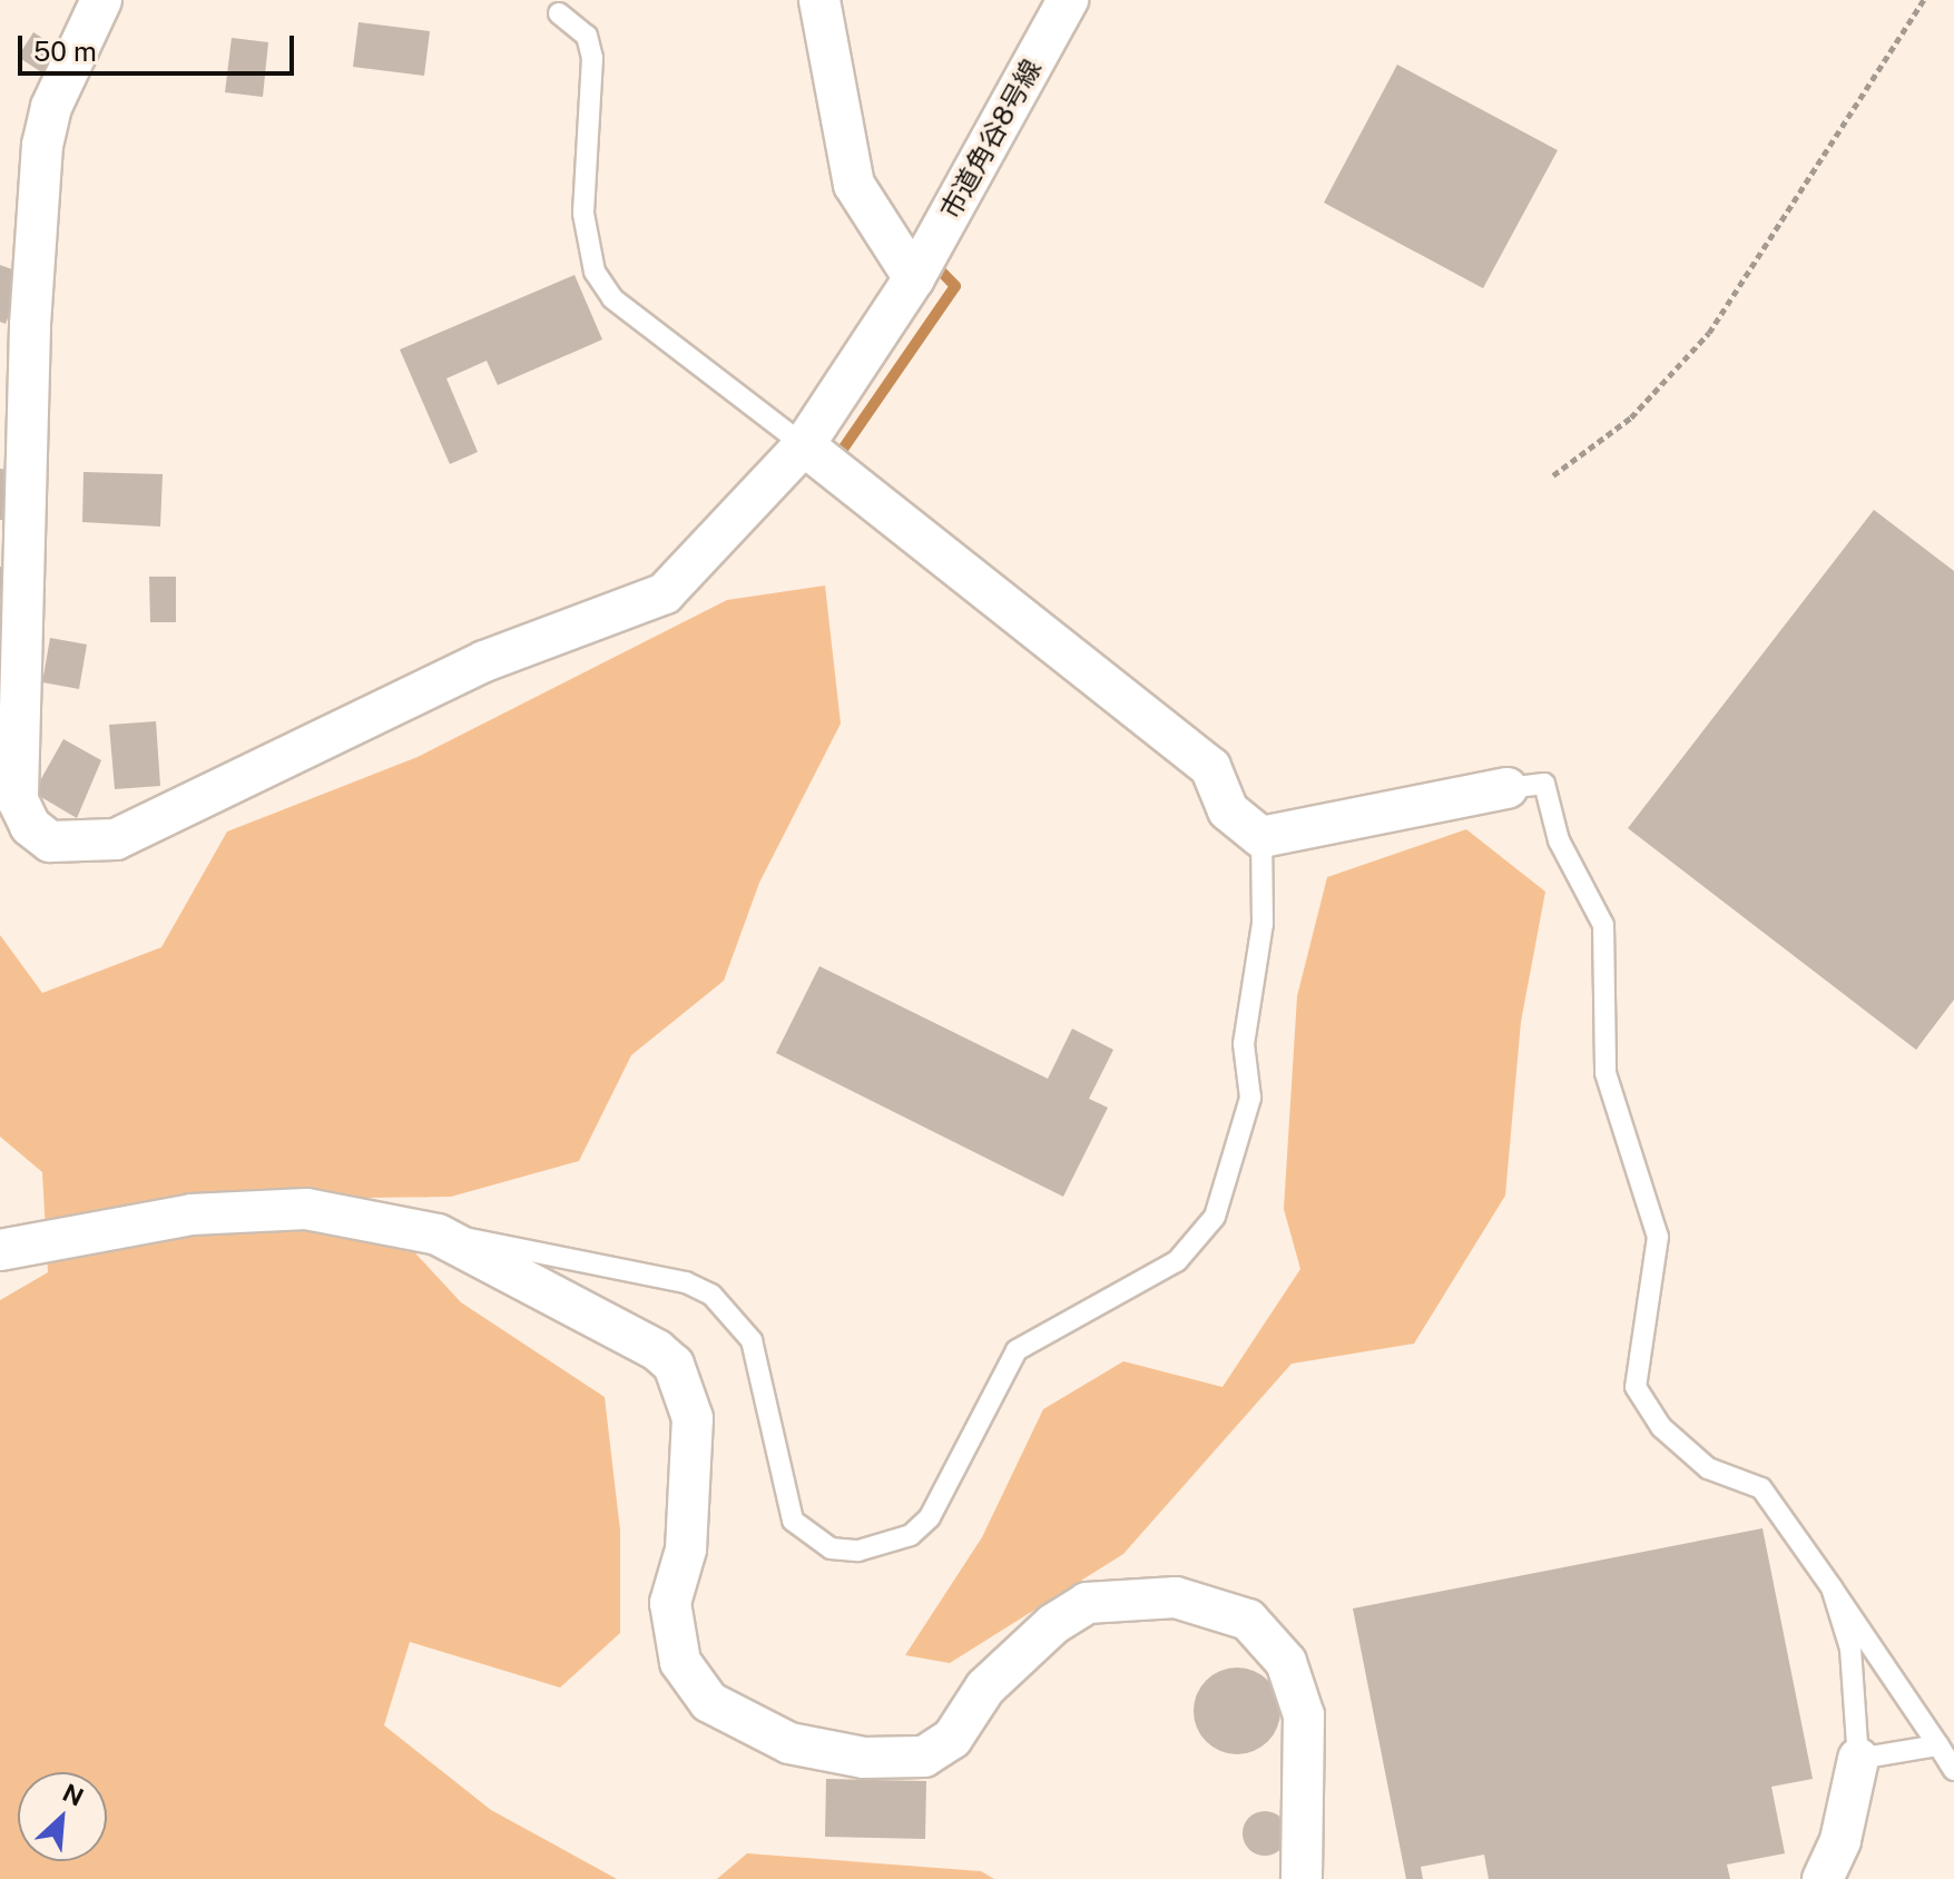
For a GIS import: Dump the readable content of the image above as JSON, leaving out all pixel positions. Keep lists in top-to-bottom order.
{
  "streets": {
    "street": ["市道角谷8号線"]
  },
  "scale_bar": "50 m",
  "north": "top right"
}
